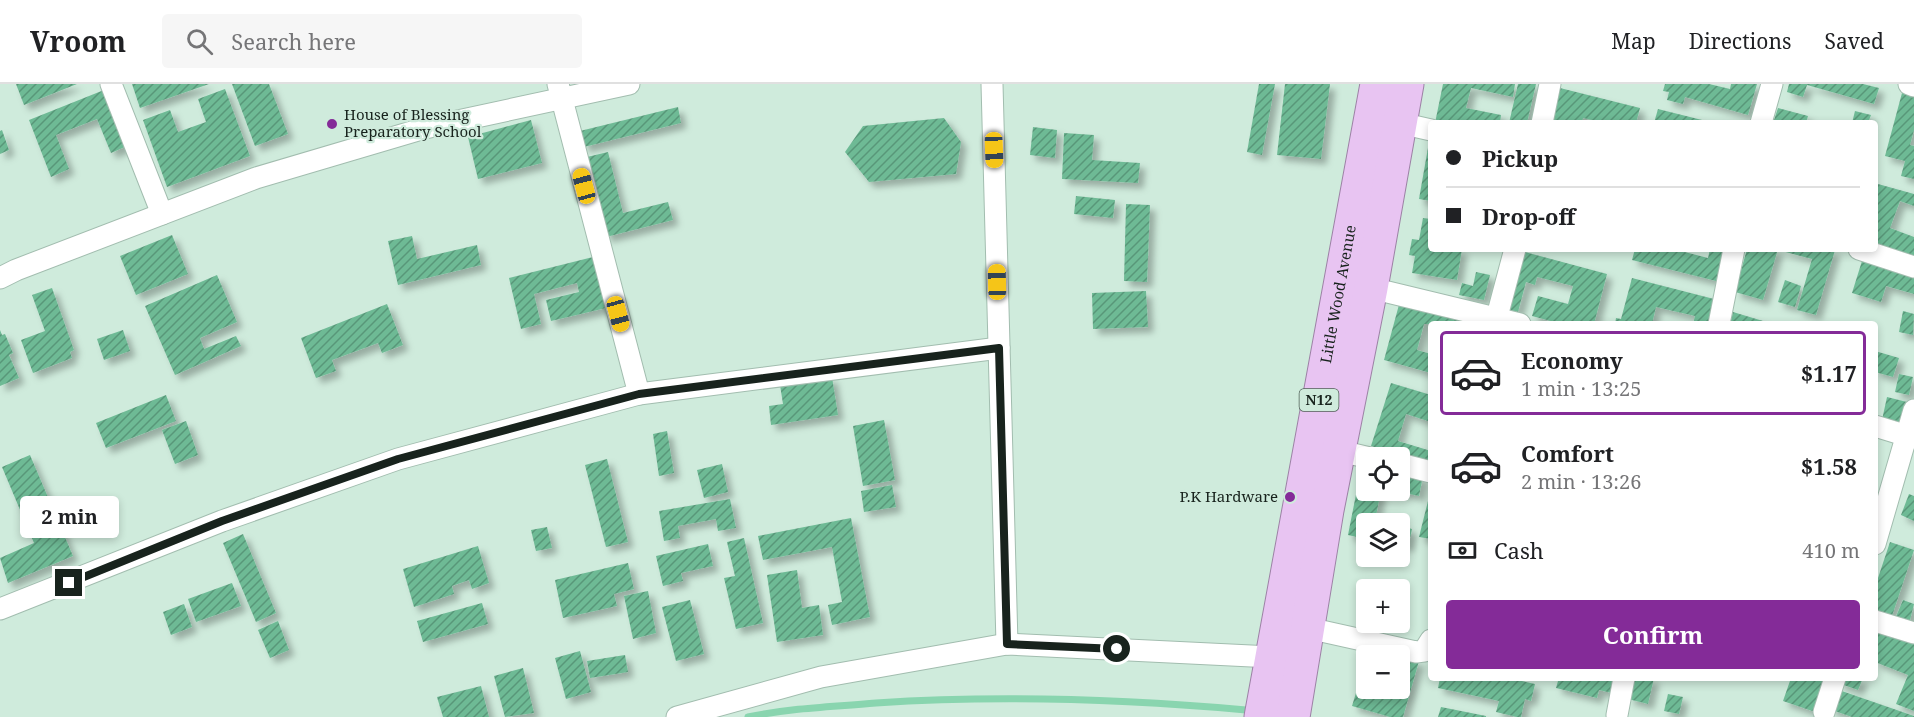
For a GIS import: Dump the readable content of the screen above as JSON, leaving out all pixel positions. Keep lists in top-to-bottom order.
{
  "streets": {
    "highway": ["Little Wood Avenue", "N12"]
  },
  "places": ["House of Blessing Preparatory School", "P.K Hardware"],
  "page": {
    "header": "Vroom",
    "search": "Search here",
    "nav": ["Map", "Directions", "Saved"],
    "banner": ["Pickup", "Drop-off"],
    "list": [
      {
        "name": "Economy",
        "note": "1 min · 13:25",
        "value": "$1.17"
      },
      {
        "name": "Comfort",
        "note": "2 min · 13:26",
        "value": "$1.58"
      }
    ],
    "map_buttons": ["+", "−"],
    "bubble": "2 min",
    "pay": ["Cash", "410 m"],
    "buttons": "Confirm"
  }
}
